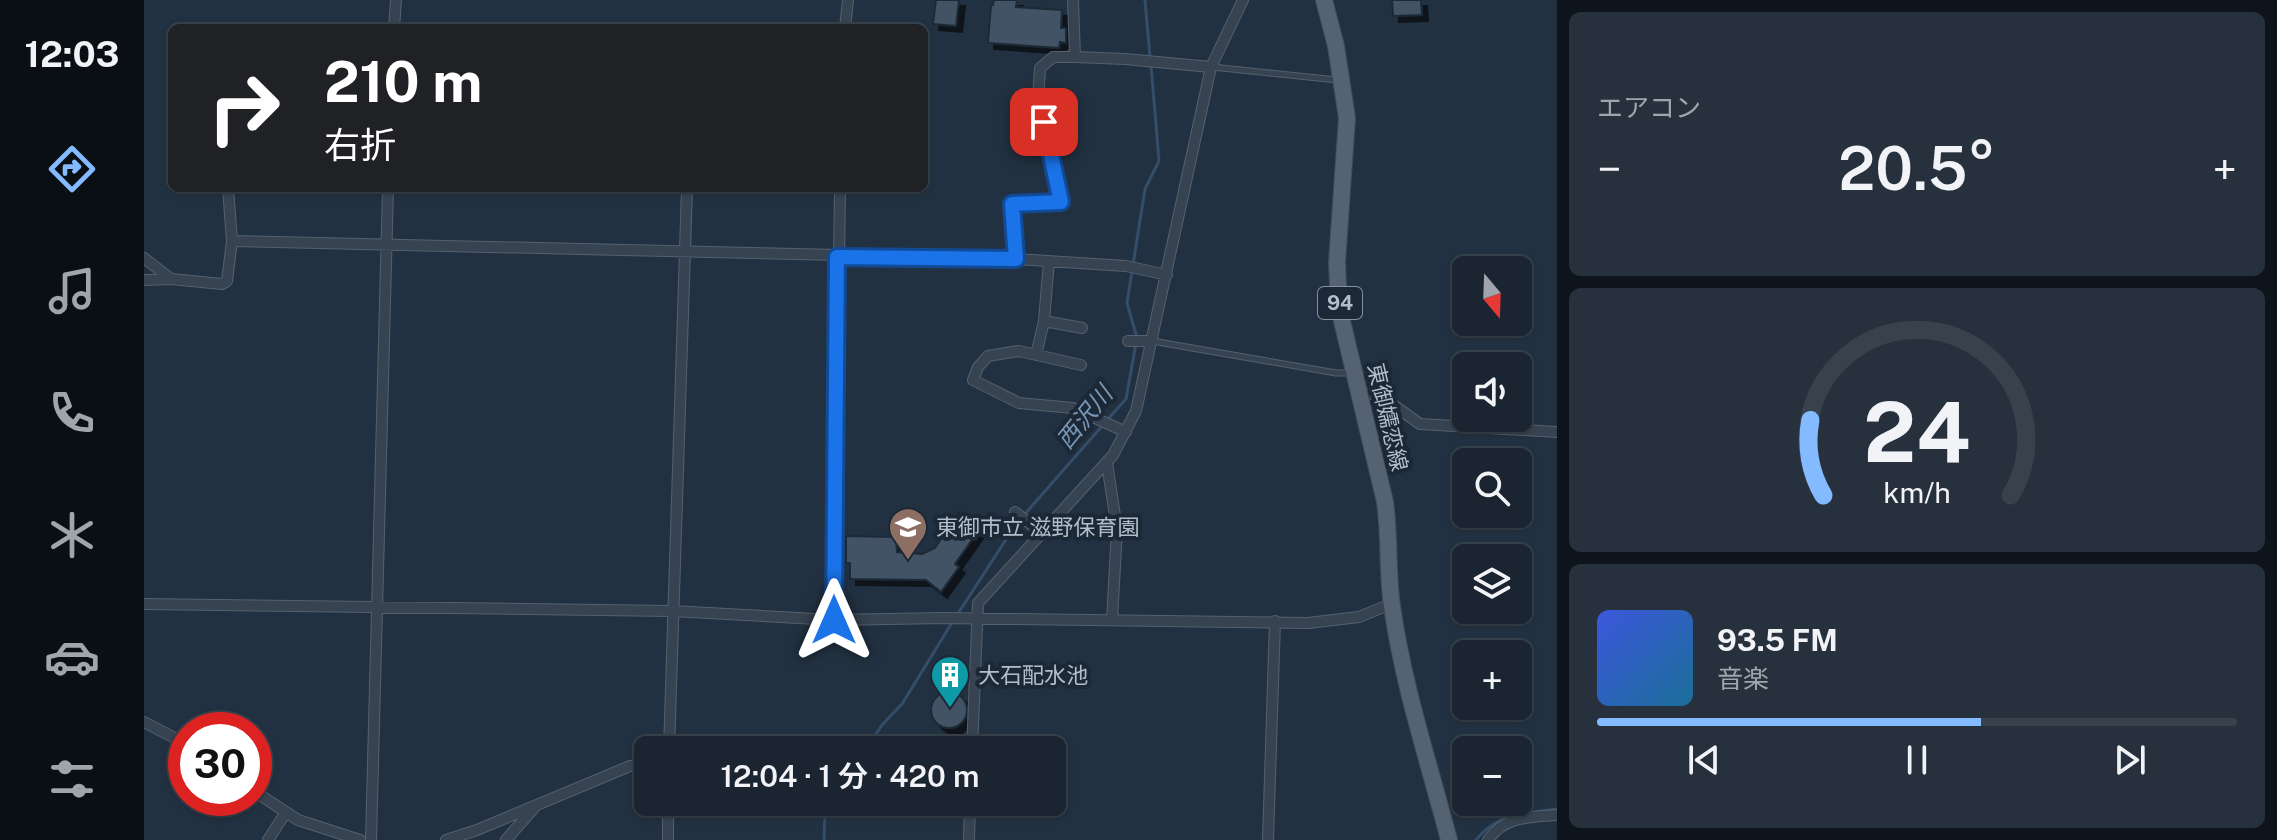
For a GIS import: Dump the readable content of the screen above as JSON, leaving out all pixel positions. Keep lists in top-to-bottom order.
{
  "streets": {
    "main road": ["94", "東御嬬恋線"]
  },
  "water": ["西沢川"],
  "places": {
    "school or university": ["東御市立 滋野保育園"],
    "building": ["大石配水池"]
  },
  "north": "bottom",
  "page": {
    "tabs": "12:03",
    "tile": "エアコン",
    "turn": ["210 m", "右折"],
    "heat": ["−", "20.5°", "+"],
    "map_buttons": ["+", "−"],
    "song": ["93.5 FM", "音楽"],
    "limit": "30",
    "trip": "12:04 · 1 分 · 420 m",
    "gauge": ["24", "km/h"]
  }
}
